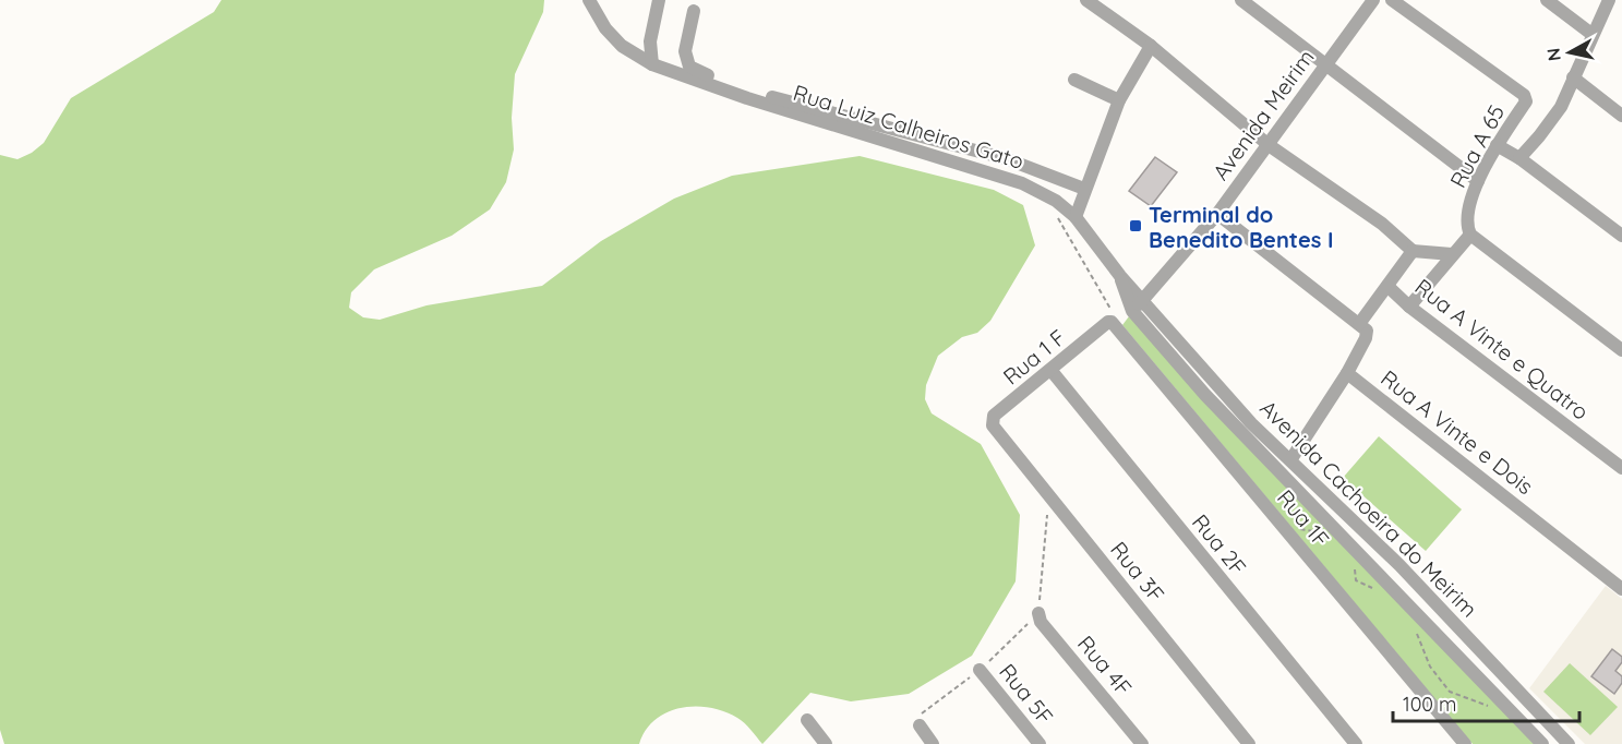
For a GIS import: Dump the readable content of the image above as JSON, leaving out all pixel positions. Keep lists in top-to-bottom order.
{
  "streets": {
    "street": [
      "Avenida Meirim",
      "Rua Luiz Calheiros Gato",
      "Rua A 65",
      "Rua A Vinte e Quatro",
      "Rua 1 F",
      "Rua A Vinte e Dois",
      "Avenida Cachoeira do Meirim",
      "Rua 1F",
      "Rua 2F",
      "Rua 3F",
      "Rua 4F",
      "Rua 5F"
    ]
  },
  "crossings": [
    ["Avenida Meirim", "Rua Luiz Calheiros Gato"],
    ["Avenida Meirim", "Avenida Cachoeira do Meirim"],
    ["Rua Luiz Calheiros Gato", "Avenida Cachoeira do Meirim"],
    ["Rua 1 F", "Rua 1F"],
    ["Rua 1 F", "Rua 2F"],
    ["Rua 1 F", "Rua 3F"]
  ],
  "places": {
    "transit": ["Terminal do Benedito Bentes I"]
  },
  "scale_bar": "100 m",
  "north": "left"
}
